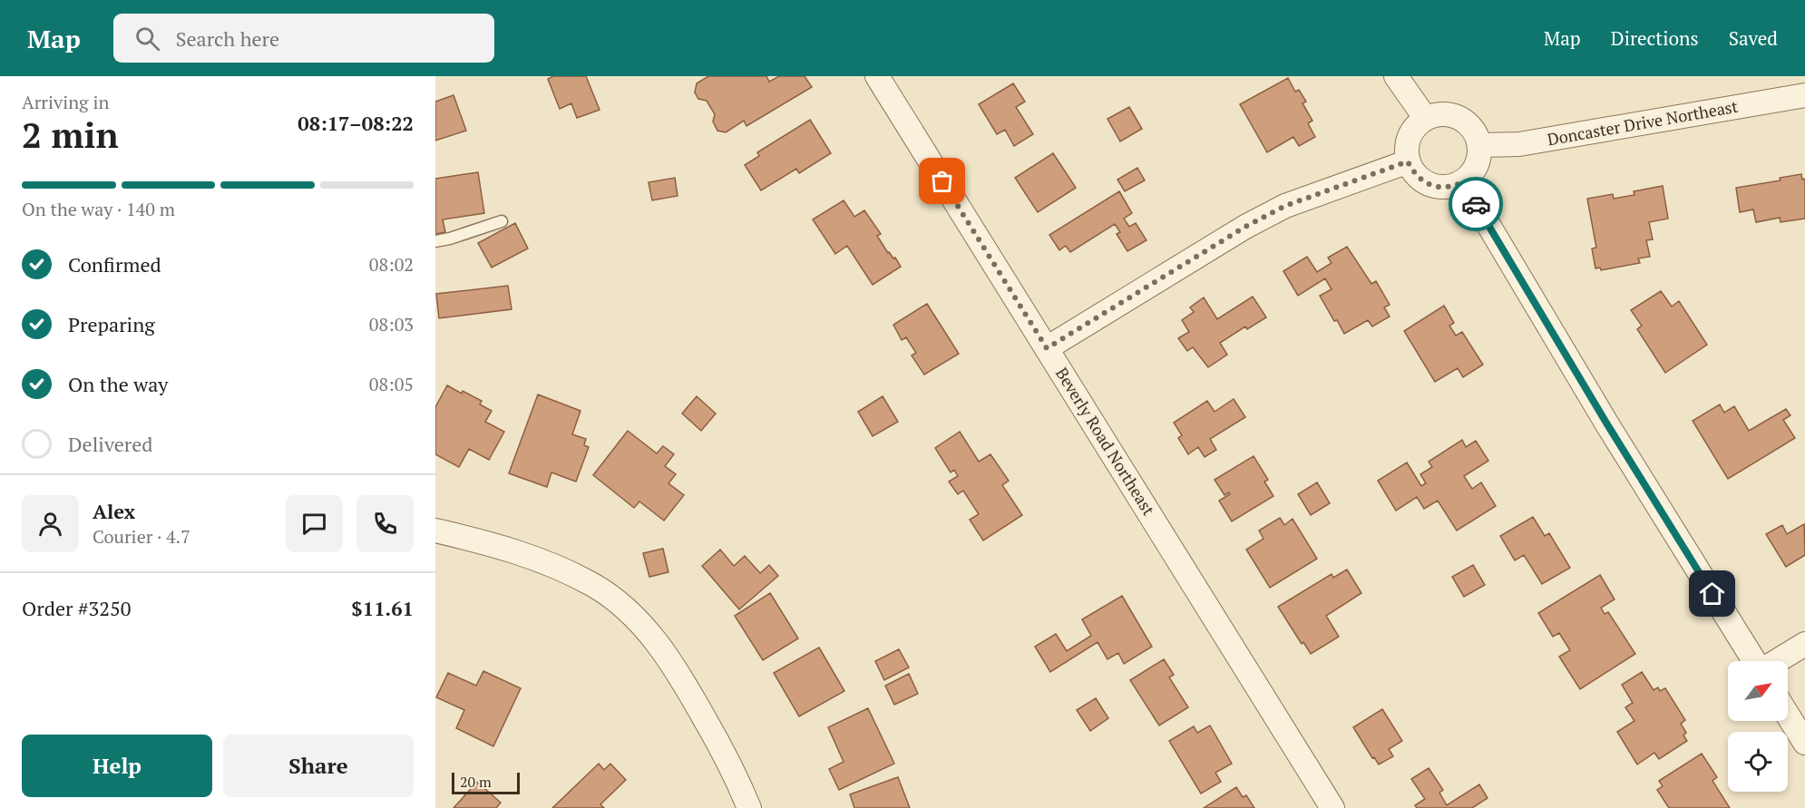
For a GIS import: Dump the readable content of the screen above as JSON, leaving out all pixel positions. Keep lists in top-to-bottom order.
{
  "streets": {
    "street": ["Doncaster Drive Northeast", "Beverly Road Northeast"]
  },
  "scale_bar": "20 m",
  "north": "top right",
  "page": {
    "header": "Map",
    "search": "Search here",
    "nav": ["Map", "Directions", "Saved"],
    "heading": ["2 min", "Arriving in", "08:17–08:22"],
    "panel": [
      "Alex",
      "Courier · 4.7",
      "Order #3250",
      "$11.61"
    ],
    "bar": "On the way · 140 m",
    "list": [
      ["Confirmed", "08:02"],
      ["Preparing", "08:03"],
      ["On the way", "08:05"],
      "Delivered"
    ],
    "buttons": ["Help", "Share"],
    "scale": "20 m"
  }
}
